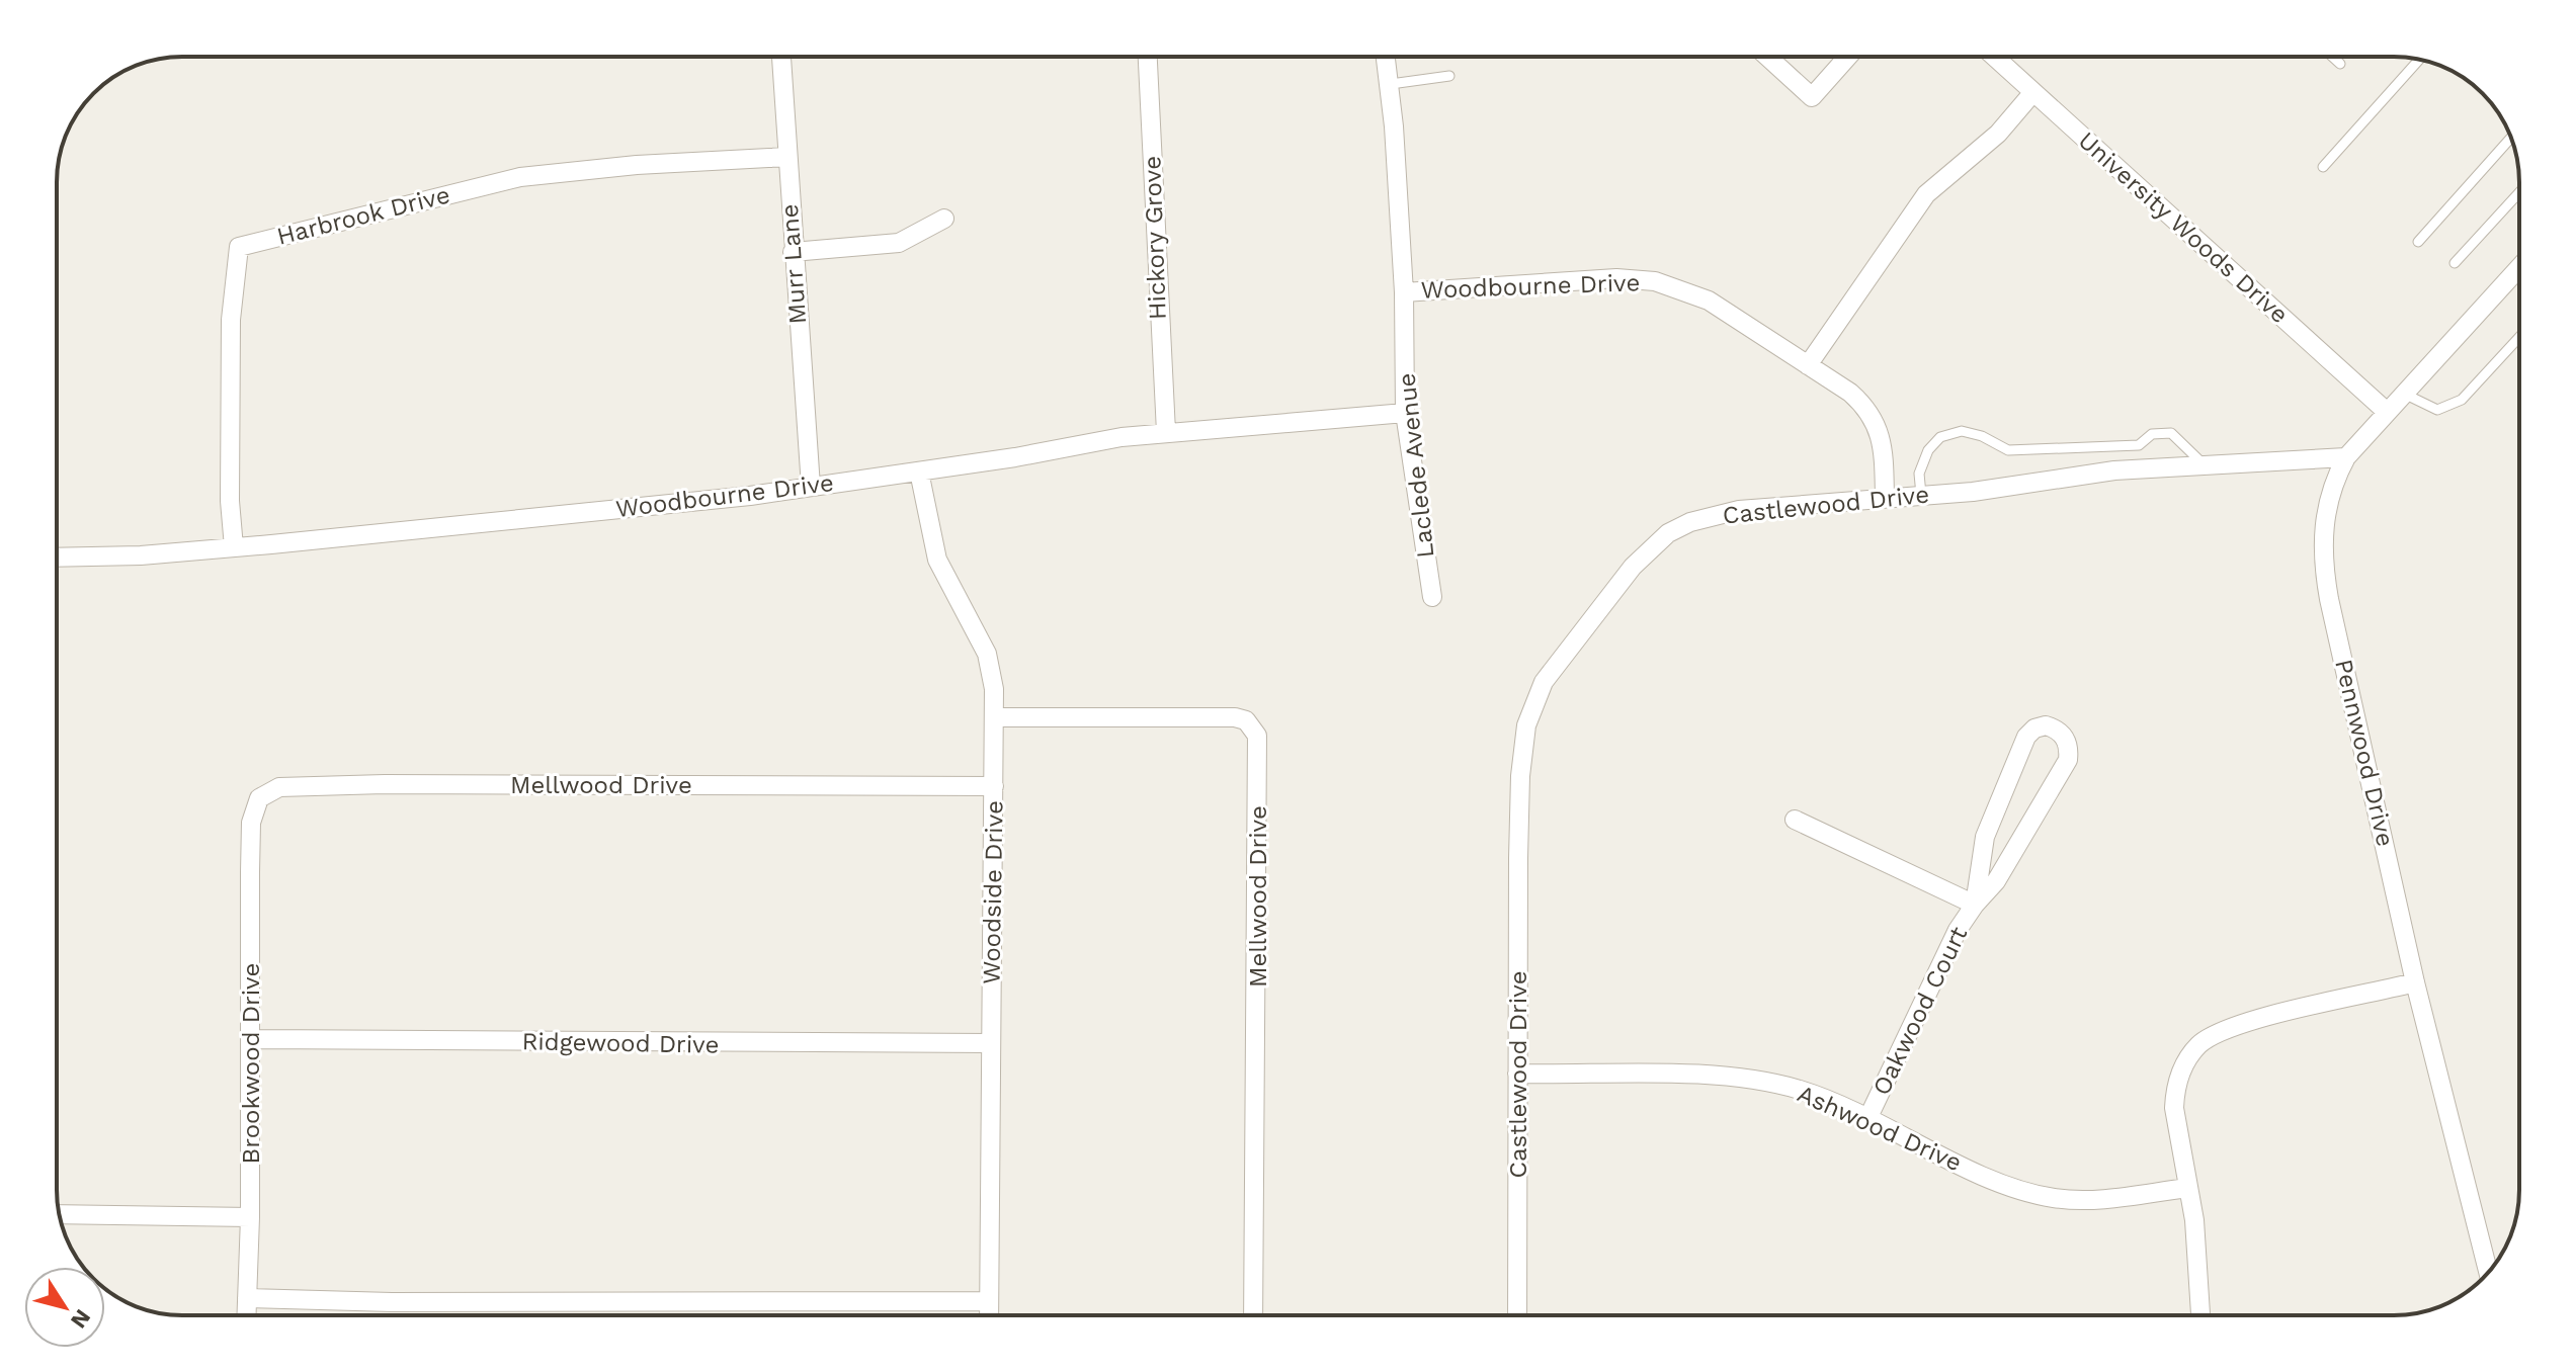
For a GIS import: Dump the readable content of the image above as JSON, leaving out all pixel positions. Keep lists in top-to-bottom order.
{
  "streets": {
    "street": [
      "Harbrook Drive",
      "University Woods Drive",
      "Hickory Grove",
      "Murr Lane",
      "Woodbourne Drive",
      "Laclede Avenue",
      "Castlewood Drive",
      "Pennwood Drive",
      "Mellwood Drive",
      "Woodside Drive",
      "Oakwood Court",
      "Ridgewood Drive",
      "Brookwood Drive",
      "Ashwood Drive"
    ]
  },
  "crossings": [
    ["Harbrook Drive", "Murr Lane"],
    ["Harbrook Drive", "Woodbourne Drive"],
    ["University Woods Drive", "Pennwood Drive"],
    ["Hickory Grove", "Woodbourne Drive"],
    ["Murr Lane", "Woodbourne Drive"],
    ["Woodbourne Drive", "Laclede Avenue"],
    ["Woodbourne Drive", "Castlewood Drive"],
    ["Woodbourne Drive", "Woodside Drive"],
    ["Castlewood Drive", "Pennwood Drive"],
    ["Castlewood Drive", "Ashwood Drive"],
    ["Mellwood Drive", "Woodside Drive"],
    ["Mellwood Drive", "Brookwood Drive"],
    ["Woodside Drive", "Ridgewood Drive"],
    ["Oakwood Court", "Ashwood Drive"],
    ["Ridgewood Drive", "Brookwood Drive"]
  ],
  "north": "bottom right"
}
